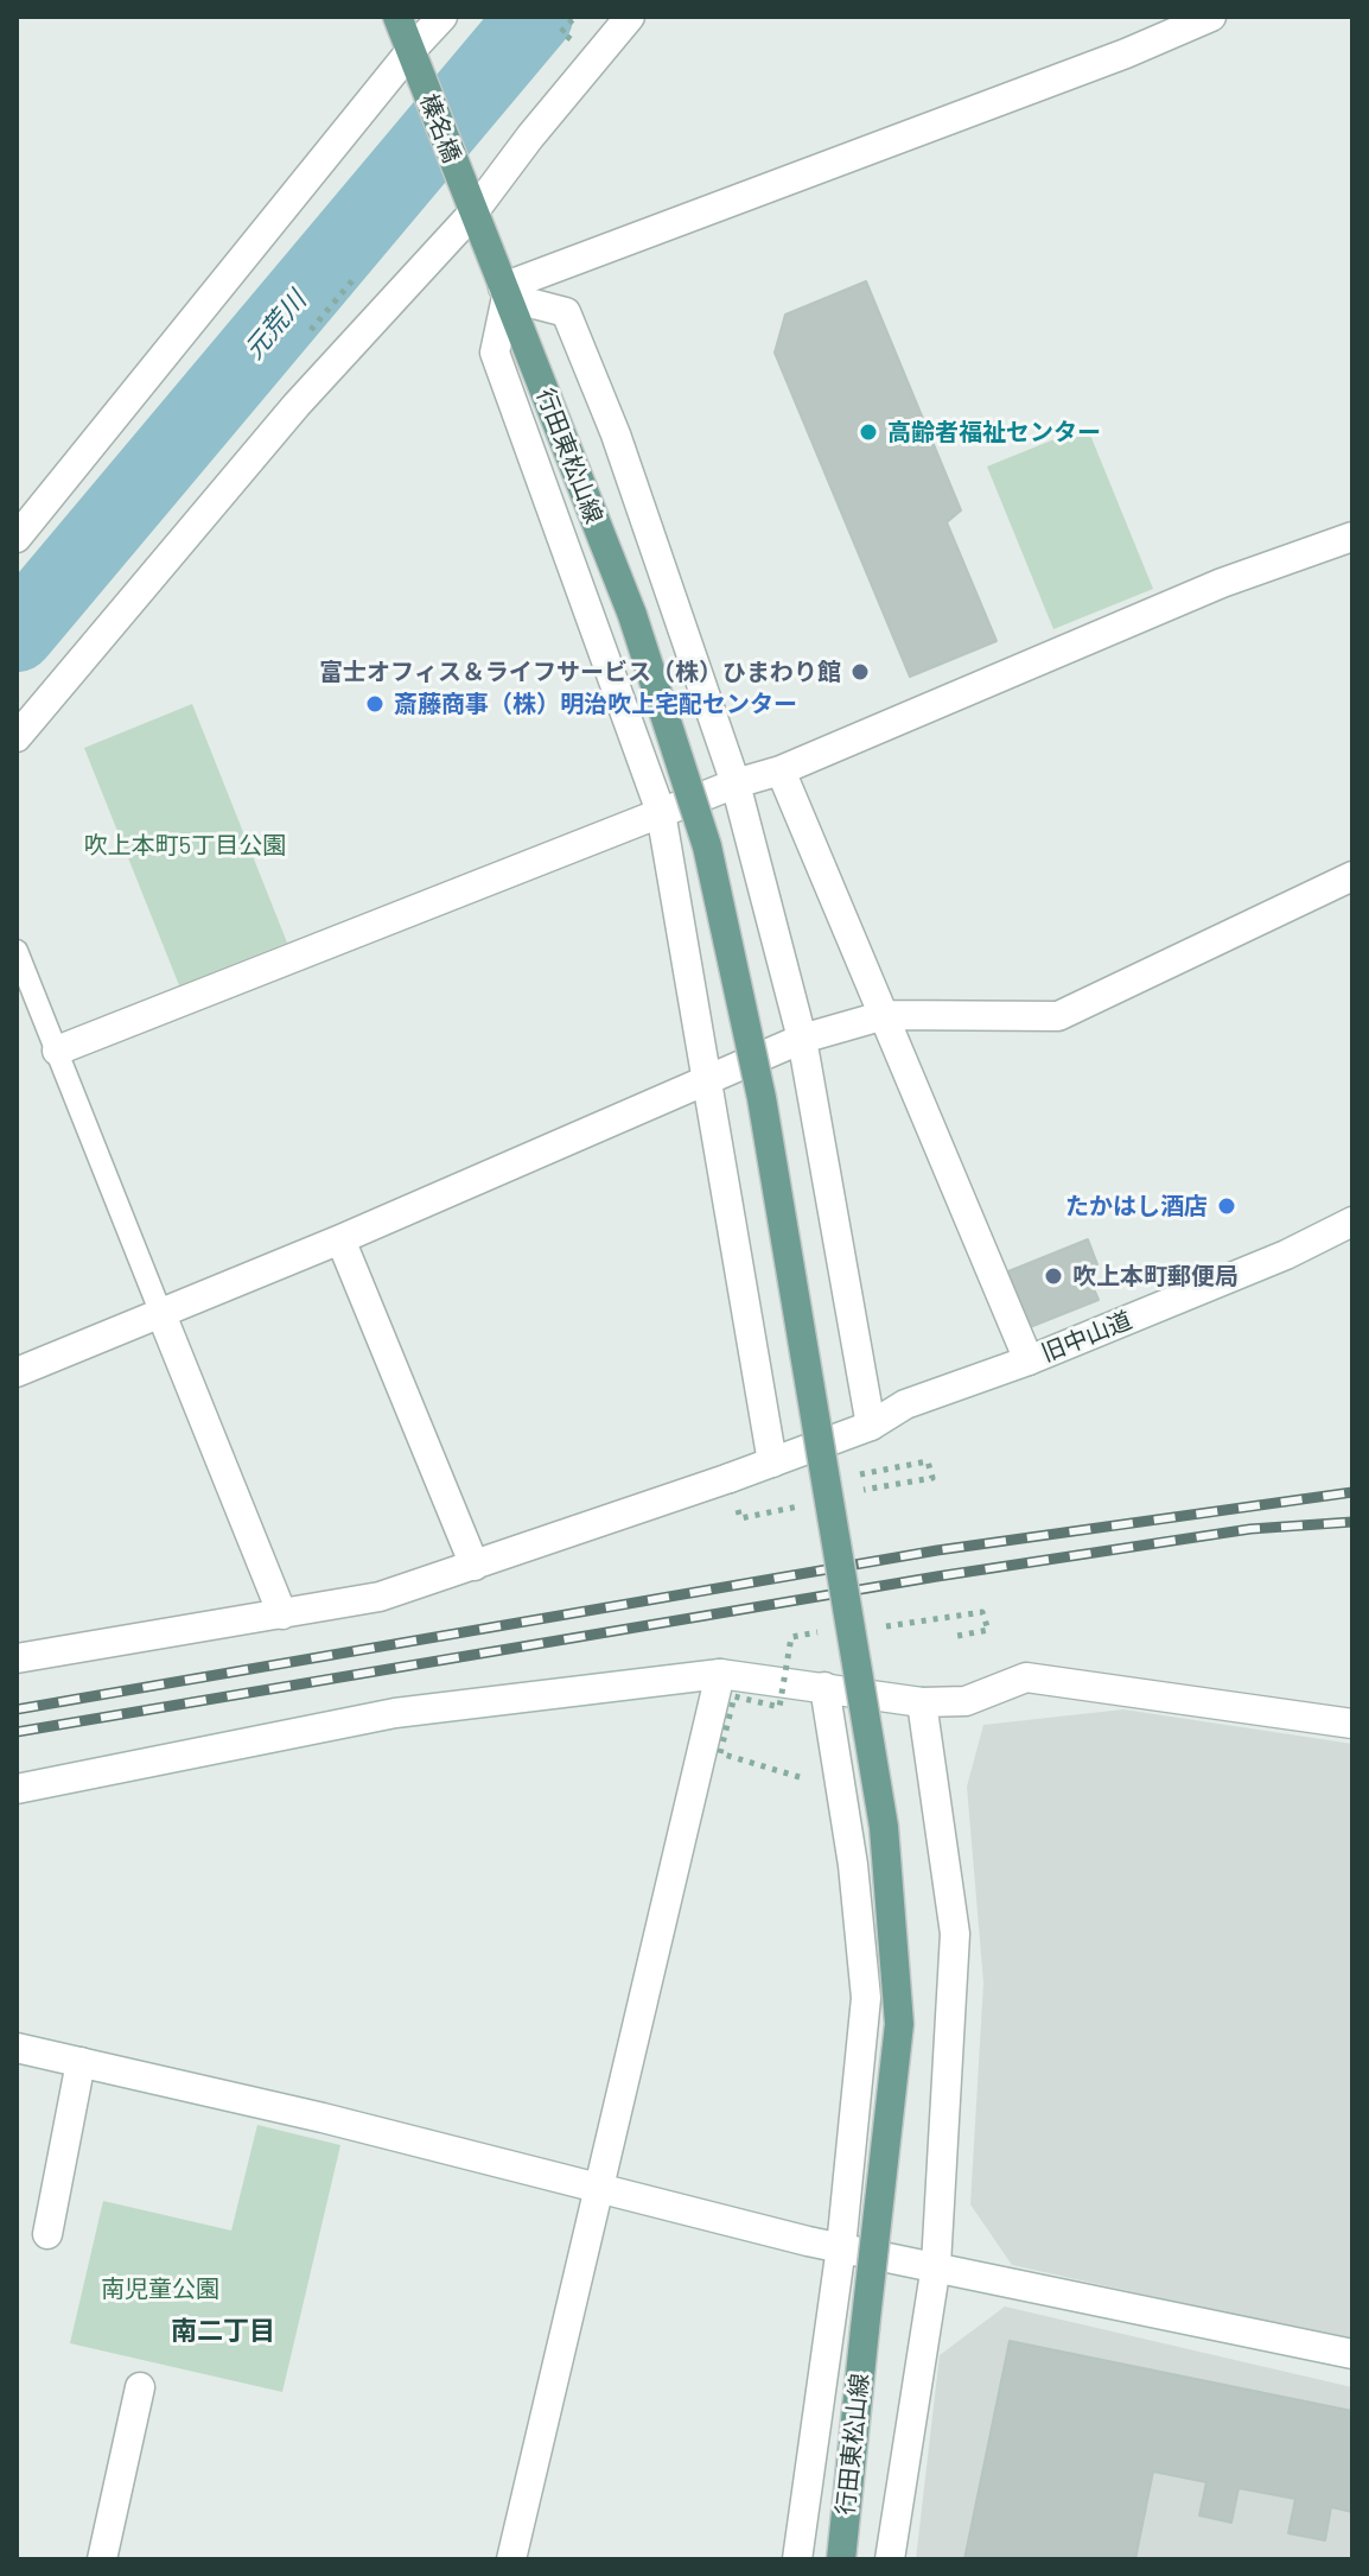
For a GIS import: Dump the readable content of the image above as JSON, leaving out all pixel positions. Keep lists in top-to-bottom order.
{
  "streets": {
    "main road": ["榛名橋", "行田東松山線"],
    "street": ["旧中山道"]
  },
  "crossings": [
    ["榛名橋", "行田東松山線"]
  ],
  "districts": ["南二丁目"],
  "water": ["元荒川"],
  "parks": ["吹上本町5丁目公園", "南児童公園"],
  "places": [
    "高齢者福祉センター",
    "富士オフィス＆ライフサービス（株）ひまわり館",
    "斎藤商事（株）明治吹上宅配センター",
    "たかはし酒店",
    "吹上本町郵便局"
  ]
}
